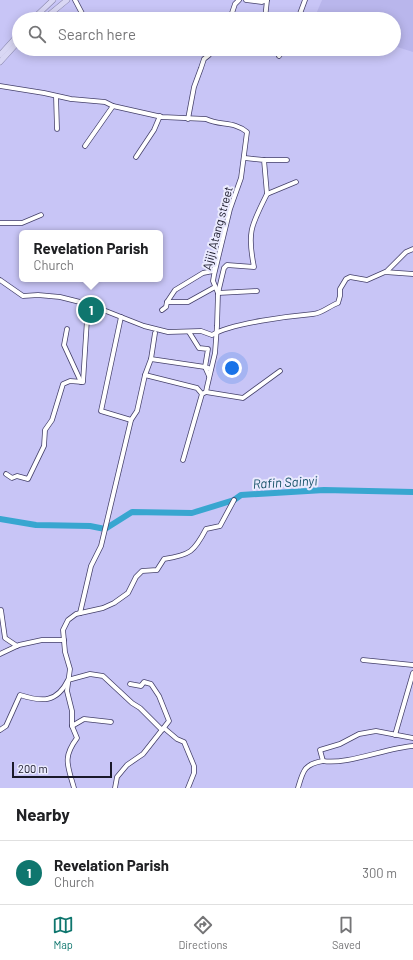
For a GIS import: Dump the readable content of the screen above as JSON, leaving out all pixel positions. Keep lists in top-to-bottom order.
{
  "streets": {
    "street": ["Ajiji Atang street"]
  },
  "water": ["Rafin Sainyi"],
  "scale_bar": "200 m",
  "page": {
    "search": "Search here",
    "popup": ["Revelation Parish", "Church"],
    "pins": "1",
    "scale": "200 m",
    "heading": "Nearby",
    "list": [
      {
        "mark": "1",
        "name": "Revelation Parish",
        "note": "Church",
        "value": "300 m"
      }
    ],
    "nav": ["Map", "Directions", "Saved"]
  }
}
